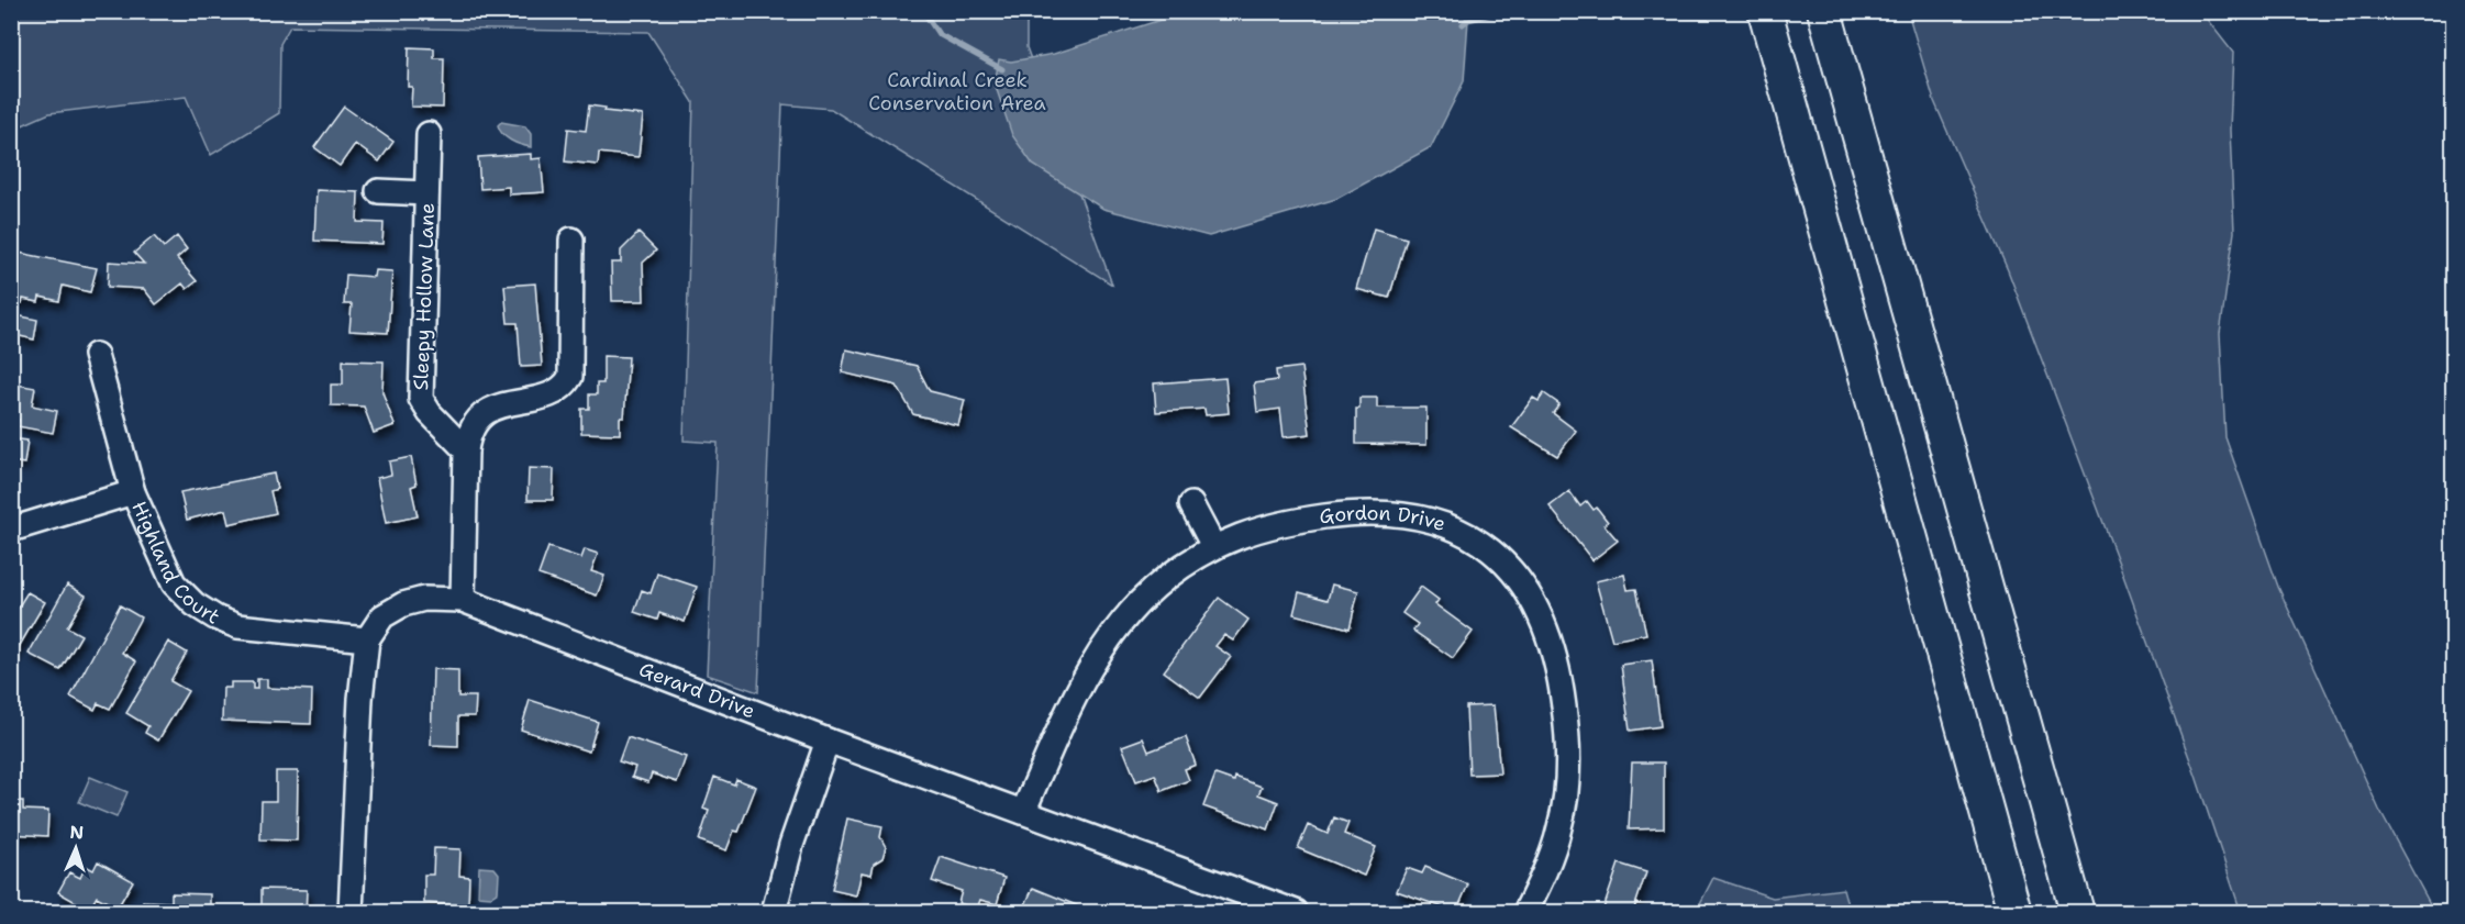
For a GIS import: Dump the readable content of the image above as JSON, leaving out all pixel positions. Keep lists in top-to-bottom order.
{
  "streets": {
    "street": [
      "Sleepy Hollow Lane",
      "Gordon Drive",
      "Highland Court",
      "Gerard Drive"
    ]
  },
  "crossings": [
    ["Gordon Drive", "Gerard Drive"],
    ["Highland Court", "Gerard Drive"]
  ],
  "parks": ["Cardinal Creek Conservation Area"],
  "north": "top"
}
